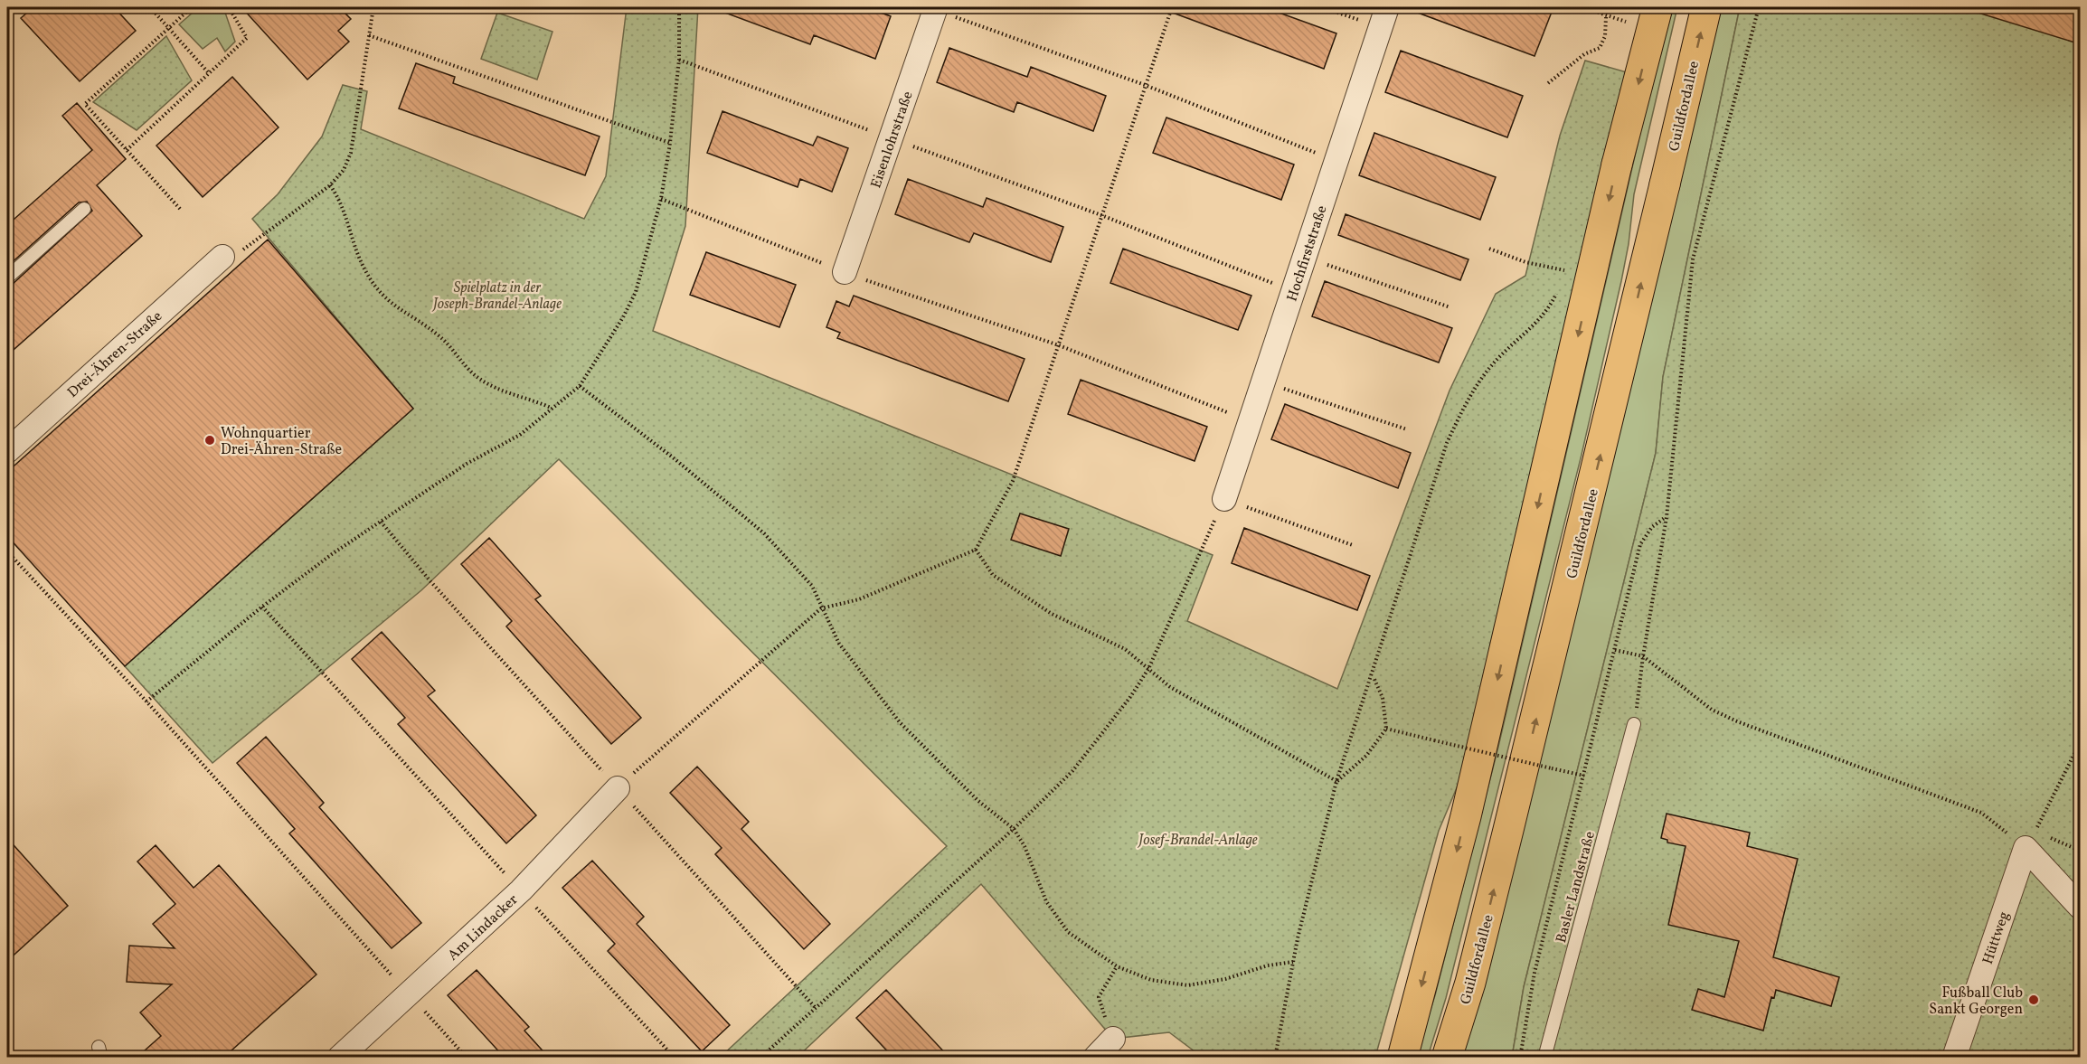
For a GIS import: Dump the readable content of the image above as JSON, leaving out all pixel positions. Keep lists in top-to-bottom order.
{
  "streets": {
    "main road": ["Guildfordallee"],
    "street": [
      "Eisenlohrstraße",
      "Hochfirststraße",
      "Drei-Ähren-Straße",
      "Am Lindacker",
      "Hüttweg"
    ],
    "lane": ["Basler Landstraße"]
  },
  "parks": ["Spielplatz in der Joseph-Brandel-Anlage", "Josef-Brandel-Anlage"],
  "places": ["Wohnquartier Drei-Ähren-Straße", "Fußball Club Sankt Georgen"]
}
